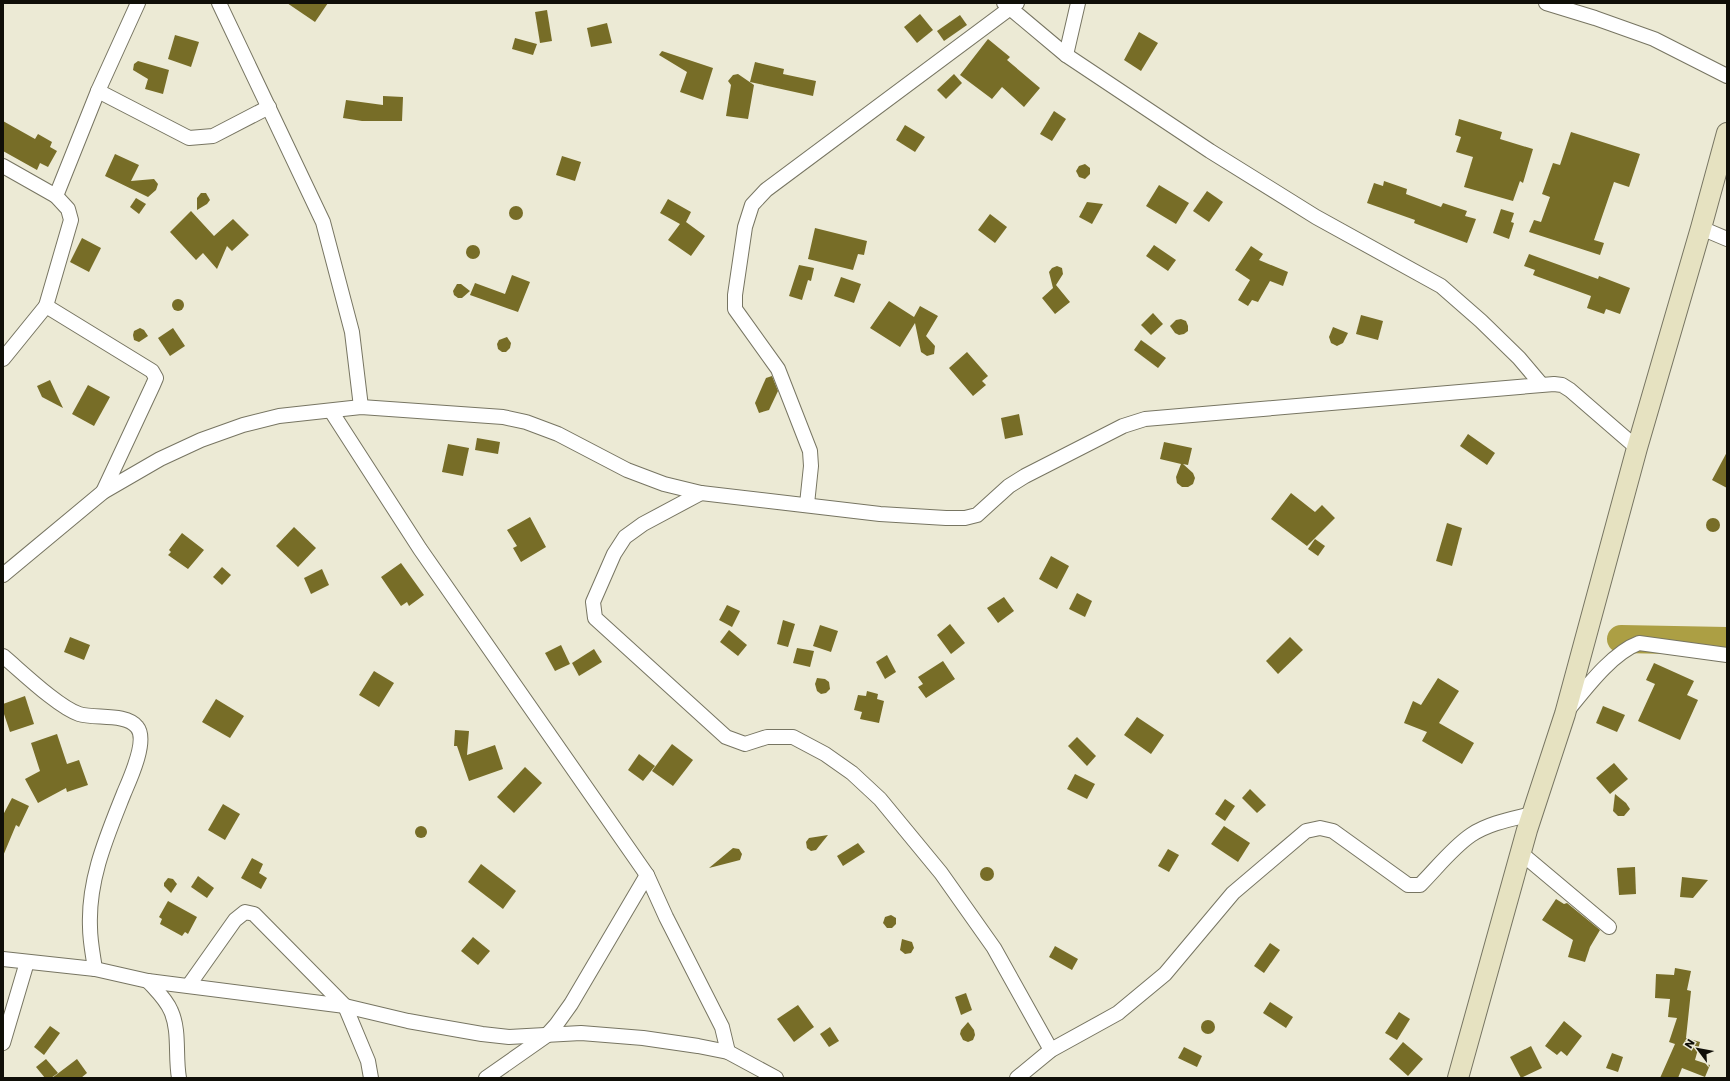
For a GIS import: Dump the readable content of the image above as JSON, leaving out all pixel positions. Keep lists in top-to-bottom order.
{
  "north": "top left"
}
